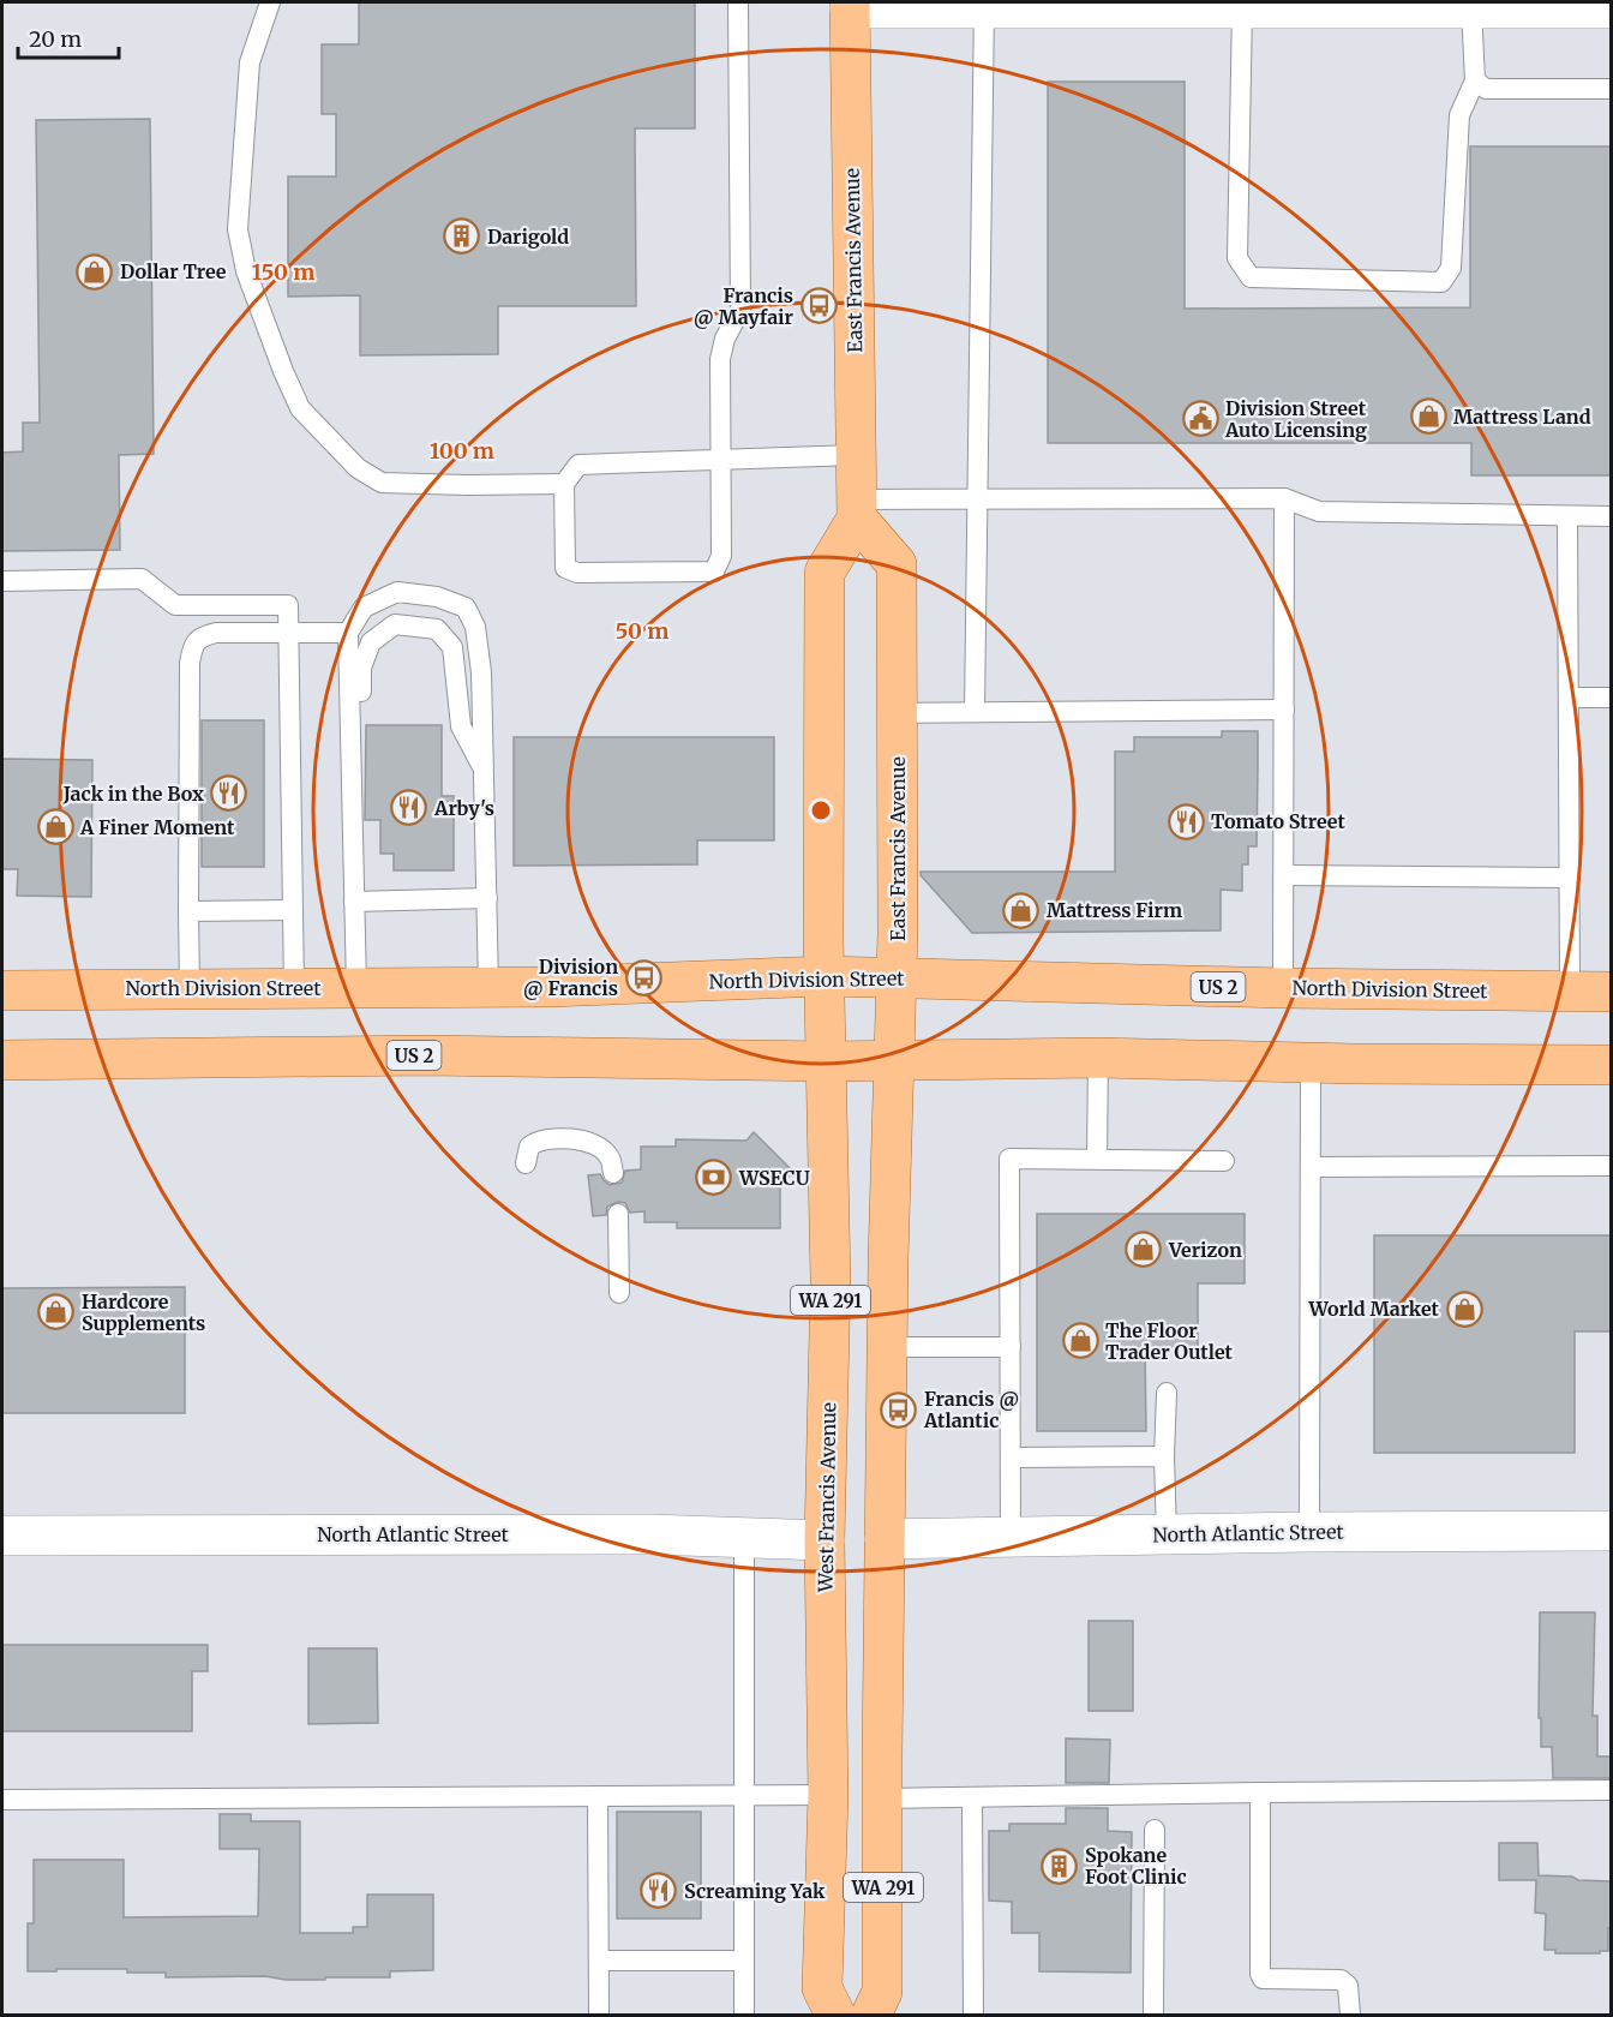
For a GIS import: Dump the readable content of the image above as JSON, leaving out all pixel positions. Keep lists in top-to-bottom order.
{
  "streets": {
    "main road": [
      "East Francis Avenue",
      "North Division Street",
      "US 2",
      "WA 291",
      "West Francis Avenue"
    ],
    "street": ["North Atlantic Street"]
  },
  "crossings": [
    ["East Francis Avenue", "North Division Street"],
    ["East Francis Avenue", "WA 291"],
    ["North Division Street", "WA 291"],
    ["North Division Street", "West Francis Avenue"],
    ["US 2", "WA 291"],
    ["US 2", "West Francis Avenue"],
    ["WA 291", "North Atlantic Street"],
    ["West Francis Avenue", "North Atlantic Street"]
  ],
  "places": {
    "building": ["Darigold", "Spokane Foot Clinic"],
    "shop": [
      "Dollar Tree",
      "Mattress Land",
      "A Finer Moment",
      "Mattress Firm",
      "Verizon",
      "World Market",
      "Hardcore Supplements",
      "The Floor Trader Outlet"
    ],
    "bus stop": ["Francis @ Mayfair", "Division @ Francis", "Francis @ Atlantic"],
    "public building": ["Division Street Auto Licensing"],
    "restaurant": [
      "Jack in the Box",
      "Arby's",
      "Tomato Street",
      "Screaming Yak"
    ],
    "bank": ["WSECU"]
  },
  "scale_bar": "20 m",
  "rings": ["150 m", "100 m", "50 m"]
}
